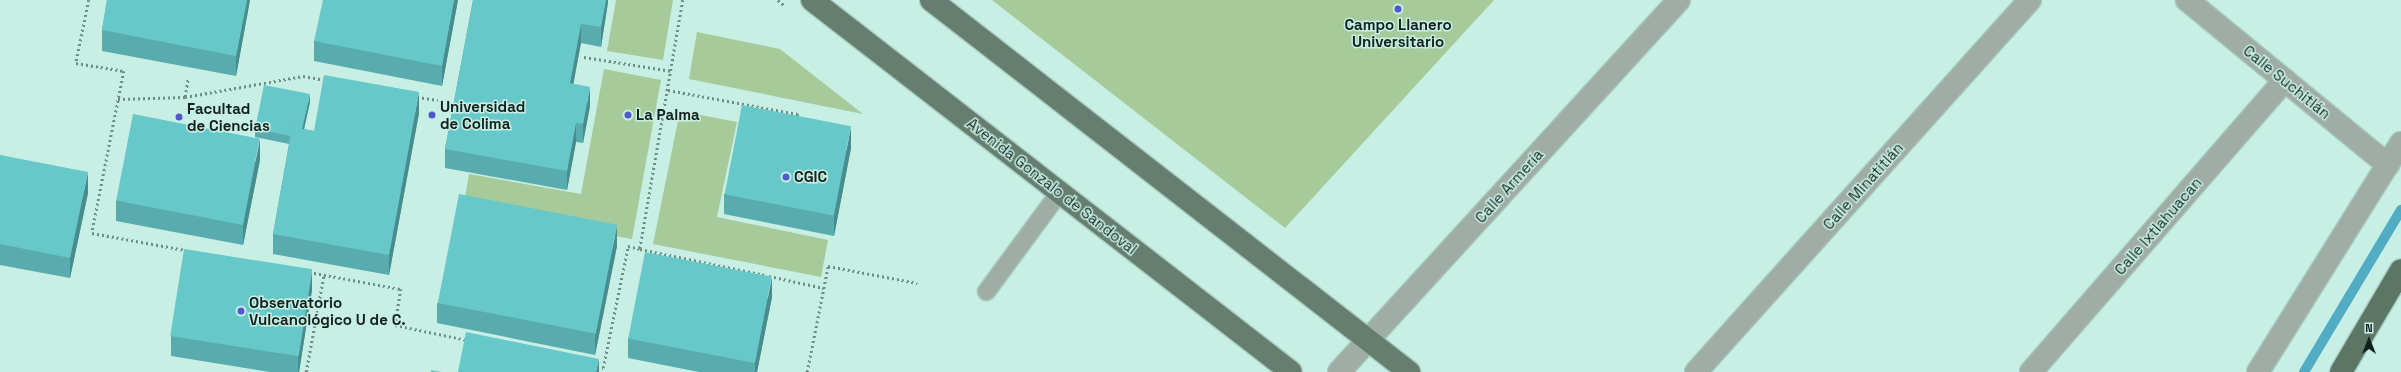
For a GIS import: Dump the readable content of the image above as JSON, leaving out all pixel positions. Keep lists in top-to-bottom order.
{
  "streets": {
    "main road": ["Avenida Gonzalo de Sandoval"],
    "street": [
      "Calle Suchitlán",
      "Calle Armería",
      "Calle Minatitlán",
      "Calle Ixtlahuacan"
    ]
  },
  "crossings": [
    ["Calle Suchitlán", "Calle Ixtlahuacan"]
  ],
  "places": [
    "Campo Llanero Universitario",
    "Universidad de Colima",
    "La Palma",
    "Facultad de Ciencias",
    "CGIC",
    "Observatorio Vulcanológico U de C."
  ],
  "north": "top"
}
